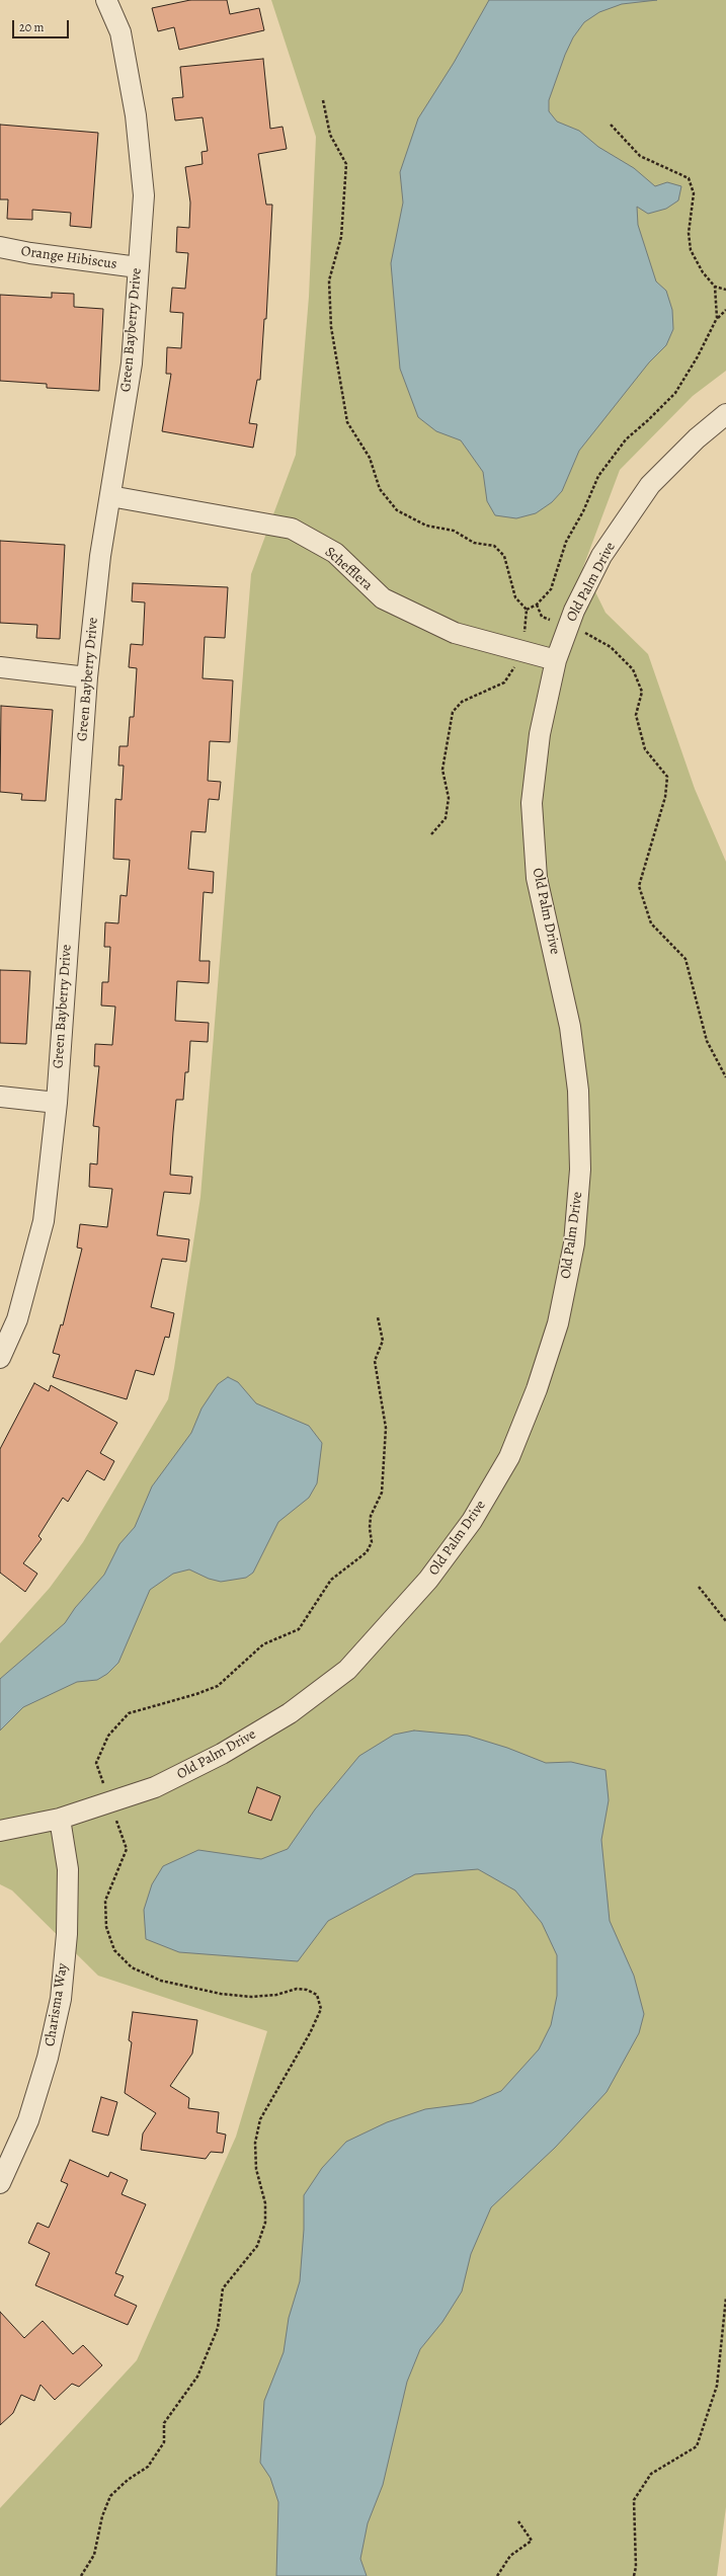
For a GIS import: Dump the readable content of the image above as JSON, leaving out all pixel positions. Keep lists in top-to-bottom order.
{
  "streets": {
    "street": [
      "Orange Hibiscus",
      "Green Bayberry Drive",
      "Schefflera",
      "Old Palm Drive",
      "Charisma Way"
    ]
  },
  "crossings": [
    ["Orange Hibiscus", "Green Bayberry Drive"],
    ["Green Bayberry Drive", "Schefflera"],
    ["Schefflera", "Old Palm Drive"],
    ["Old Palm Drive", "Charisma Way"]
  ],
  "scale_bar": "20 m"
}
